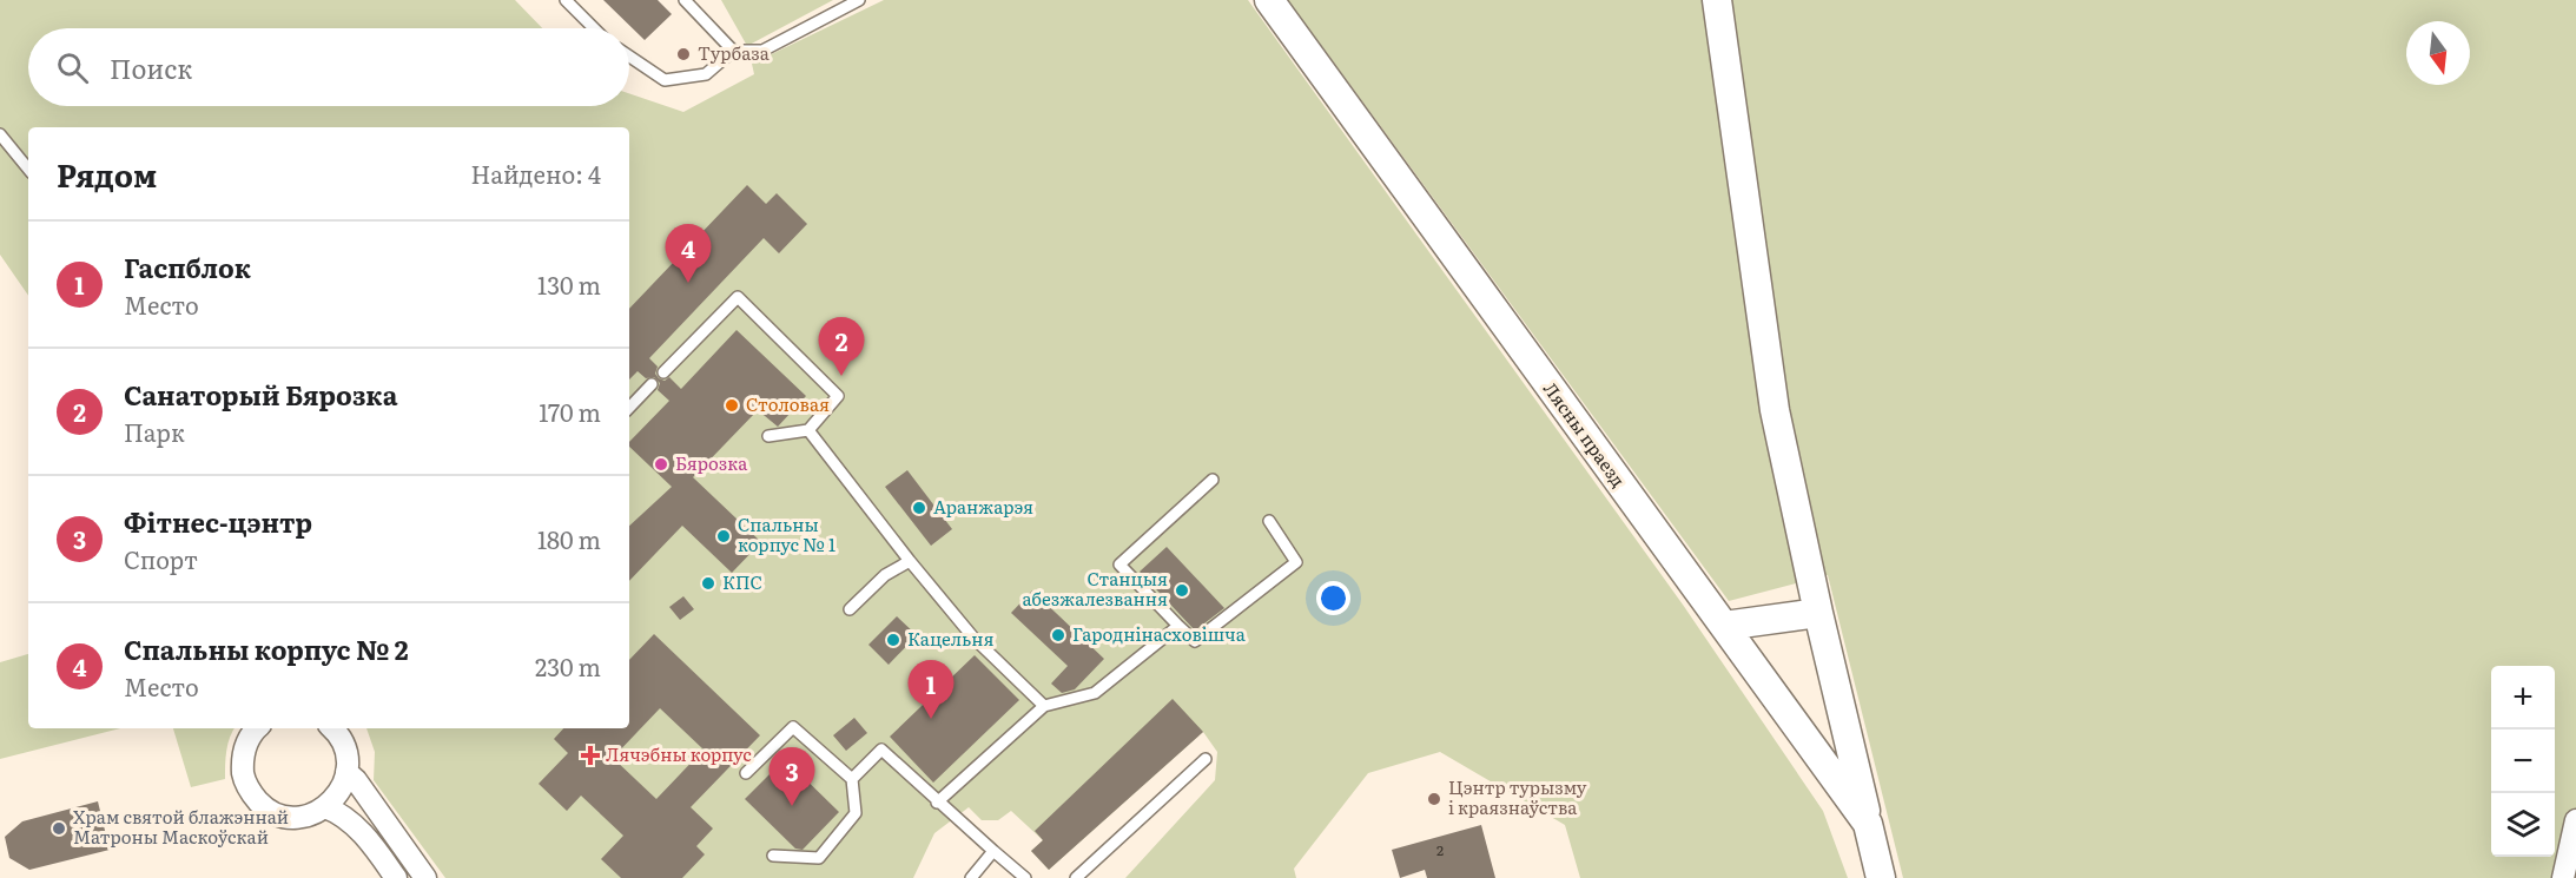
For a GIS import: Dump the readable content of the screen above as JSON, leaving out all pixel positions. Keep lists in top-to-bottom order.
{
  "streets": {
    "street": ["Лясны праезд"]
  },
  "places": {
    "other": [
      "Турбаза",
      "Столовая",
      "Бярозка",
      "Аранжарэя",
      "Спальны корпус № 1",
      "КПС",
      "Станцыя абезжалезвання",
      "Гароднінасховішча",
      "Кацельня",
      "Цэнтр турызму і краязнаўства",
      "Храм святой блажэннай Матроны Маскоўскай"
    ],
    "health": ["Лячэбны корпус"]
  },
  "house_numbers": ["2"],
  "north": "bottom",
  "page": {
    "search": "Поиск",
    "heading": ["Рядом", "Найдено: 4"],
    "list": [
      {
        "mark": "1",
        "name": "Гаспблок",
        "note": "Место",
        "value": "130 m"
      },
      {
        "mark": "2",
        "name": "Санаторый Бярозка",
        "note": "Парк",
        "value": "170 m"
      },
      {
        "mark": "3",
        "name": "Фітнес-цэнтр",
        "note": "Спорт",
        "value": "180 m"
      },
      {
        "mark": "4",
        "name": "Спальны корпус № 2",
        "note": "Место",
        "value": "230 m"
      }
    ],
    "pins": [
      "4",
      "2",
      "1",
      "3"
    ],
    "map_buttons": ["+", "−"]
  }
}
